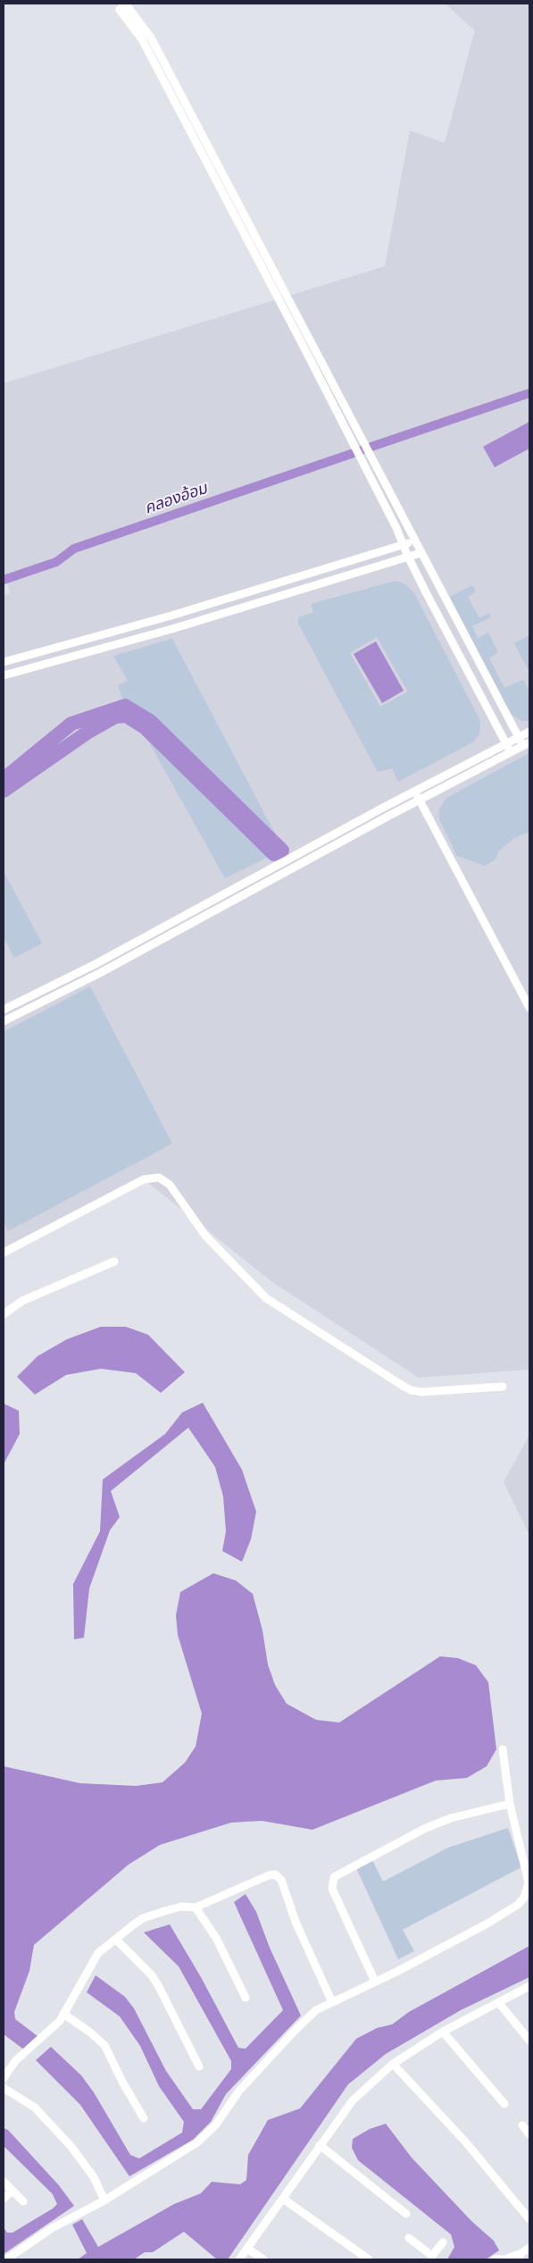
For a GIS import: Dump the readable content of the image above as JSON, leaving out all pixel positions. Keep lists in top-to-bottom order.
{
  "water": ["คลองอ้อม"]
}
